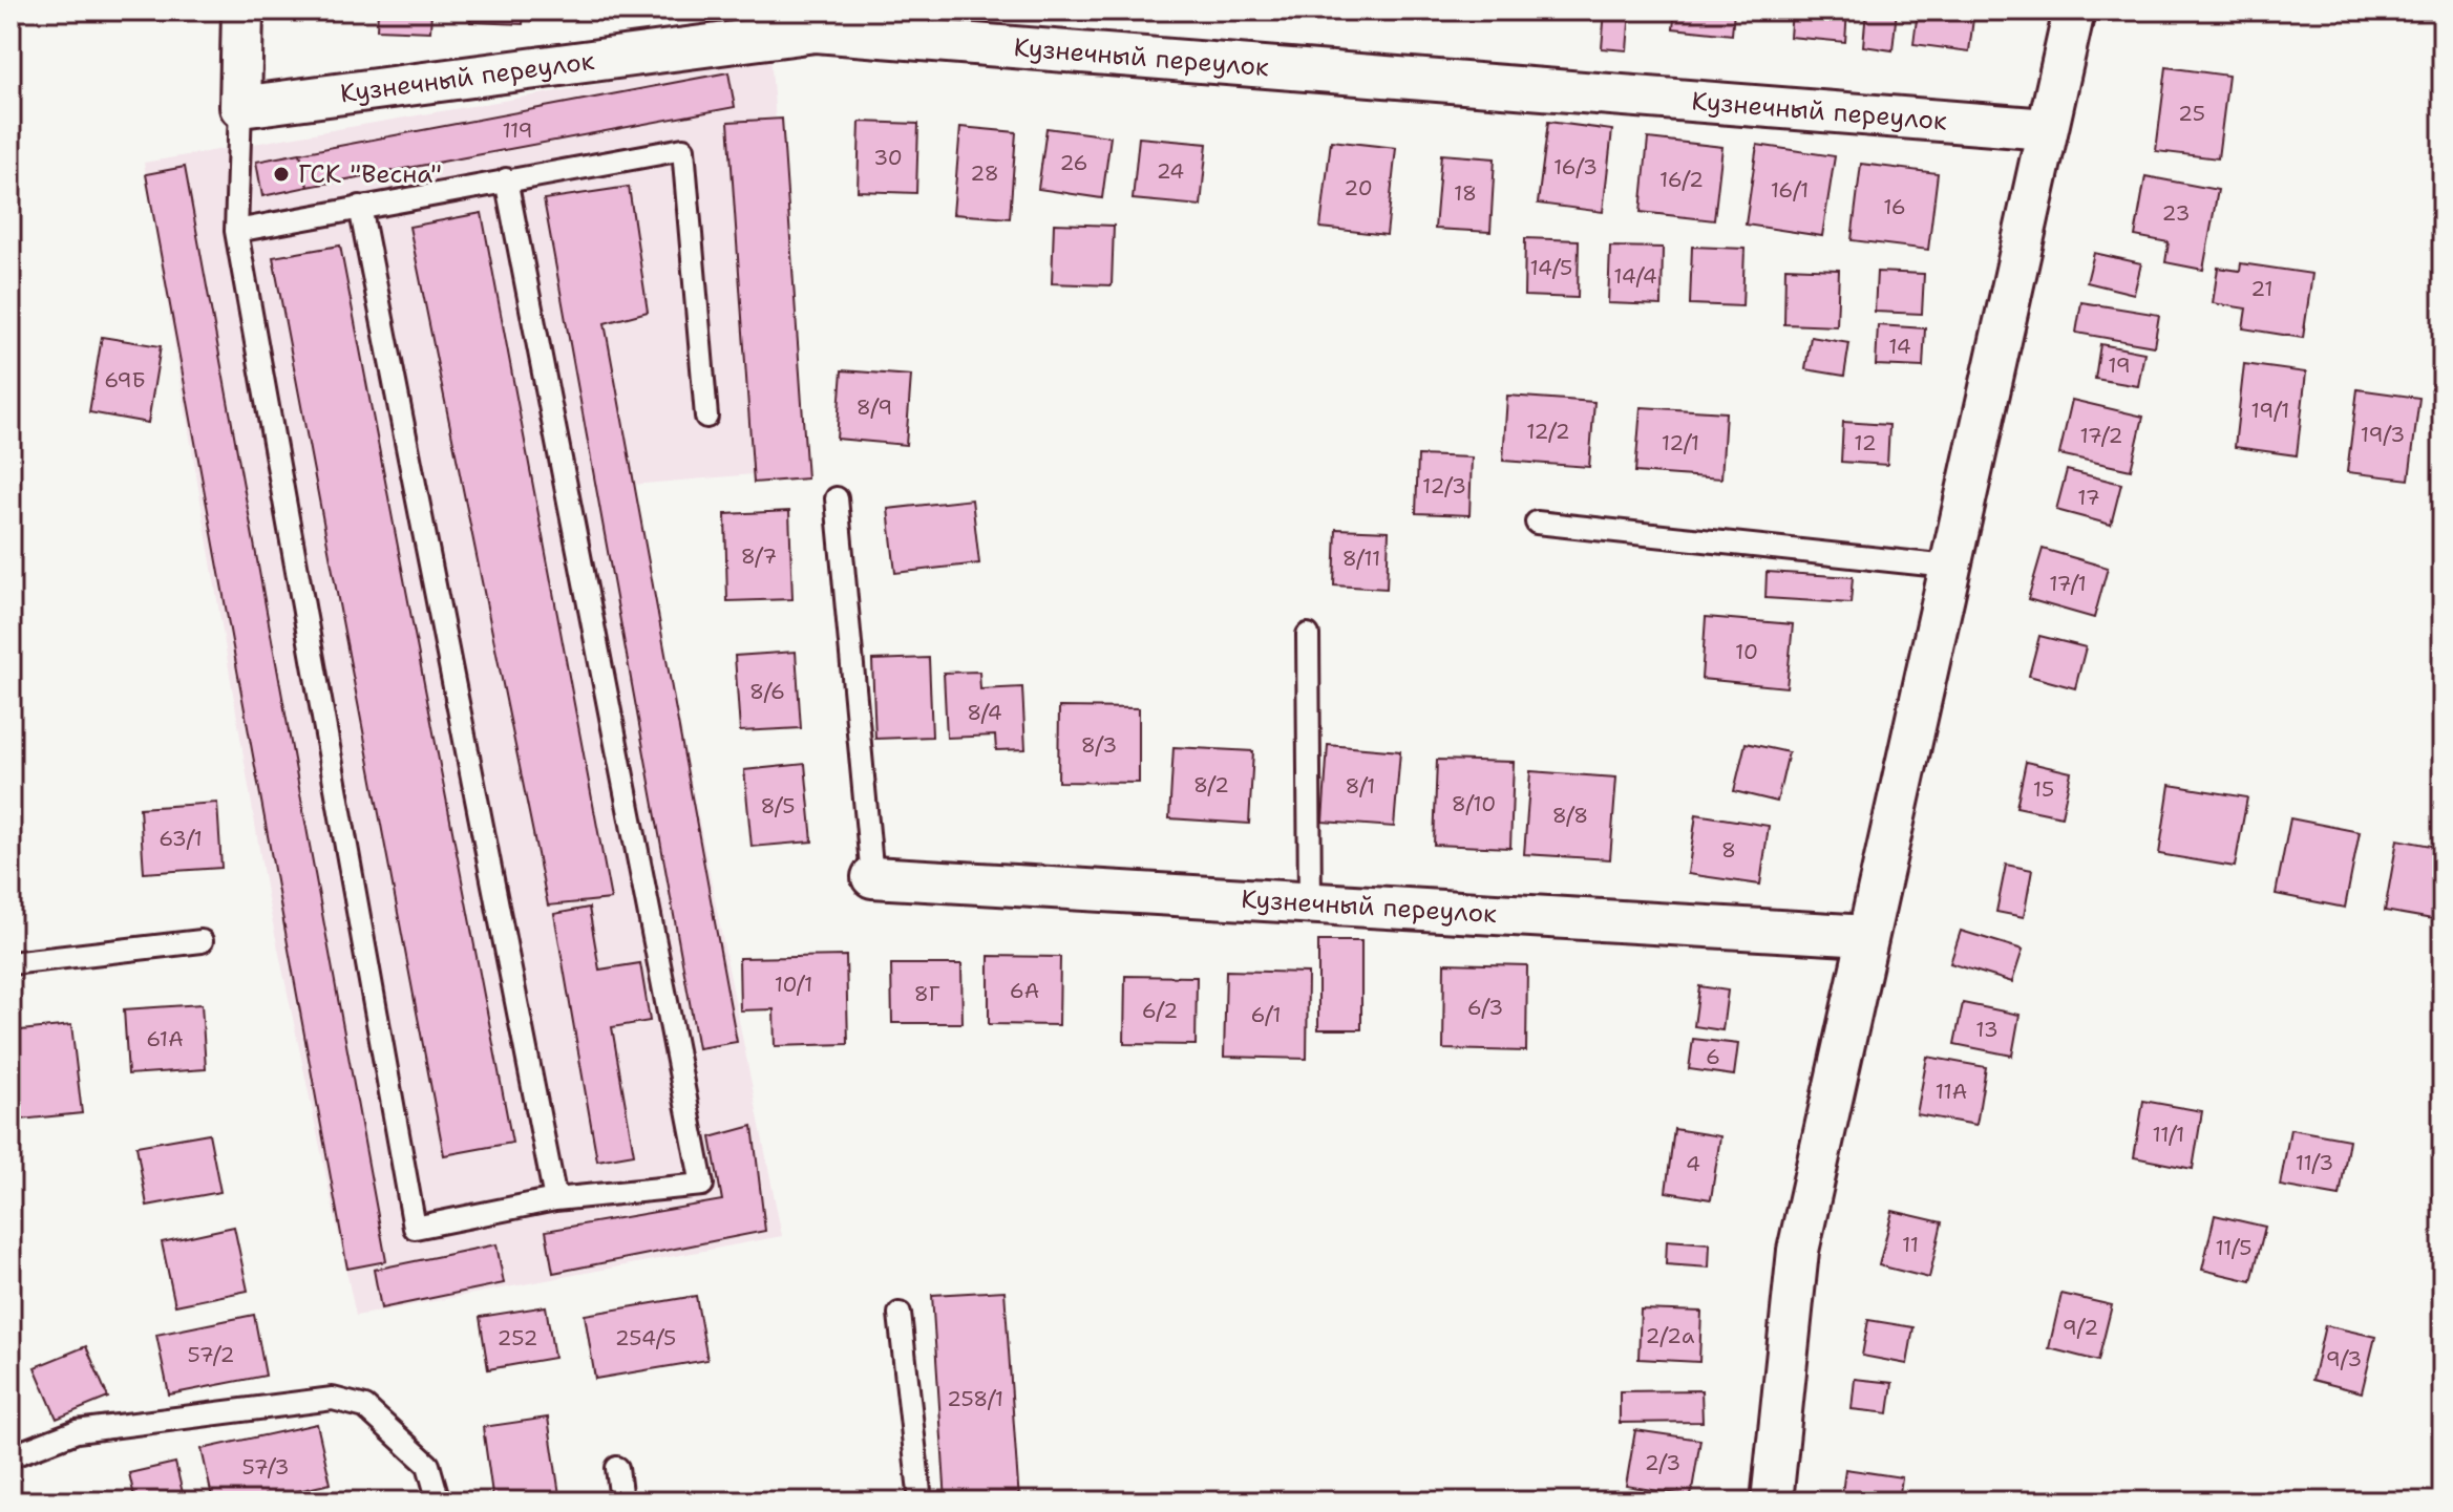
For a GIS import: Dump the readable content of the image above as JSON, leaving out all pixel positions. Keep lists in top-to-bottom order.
{
  "streets": {
    "street": ["Кузнечный переулок"]
  },
  "places": ["ГСК \"Весна\""],
  "house_numbers": [
    "25",
    "119",
    "30",
    "26",
    "16/3",
    "24",
    "28",
    "16/2",
    "20",
    "16/1",
    "18",
    "16",
    "23",
    "14/5",
    "14/4",
    "21",
    "14",
    "19",
    "69Б",
    "8/9",
    "19/1",
    "12/2",
    "19/3",
    "17/2",
    "12/1",
    "12",
    "12/3",
    "17",
    "8/7",
    "8/11",
    "17/1",
    "10",
    "8/6",
    "8/4",
    "8/3",
    "8/2",
    "8/1",
    "15",
    "8/10",
    "8/5",
    "8/8",
    "63/1",
    "8",
    "10/1",
    "6А",
    "8Г",
    "6/3",
    "6/2",
    "6/1",
    "13",
    "61А",
    "6",
    "11А",
    "11/1",
    "11/3",
    "4",
    "11",
    "11/5",
    "9/2",
    "2/2а",
    "252",
    "254/5",
    "57/2",
    "9/3",
    "258/1",
    "2/3",
    "57/3"
  ]
}
